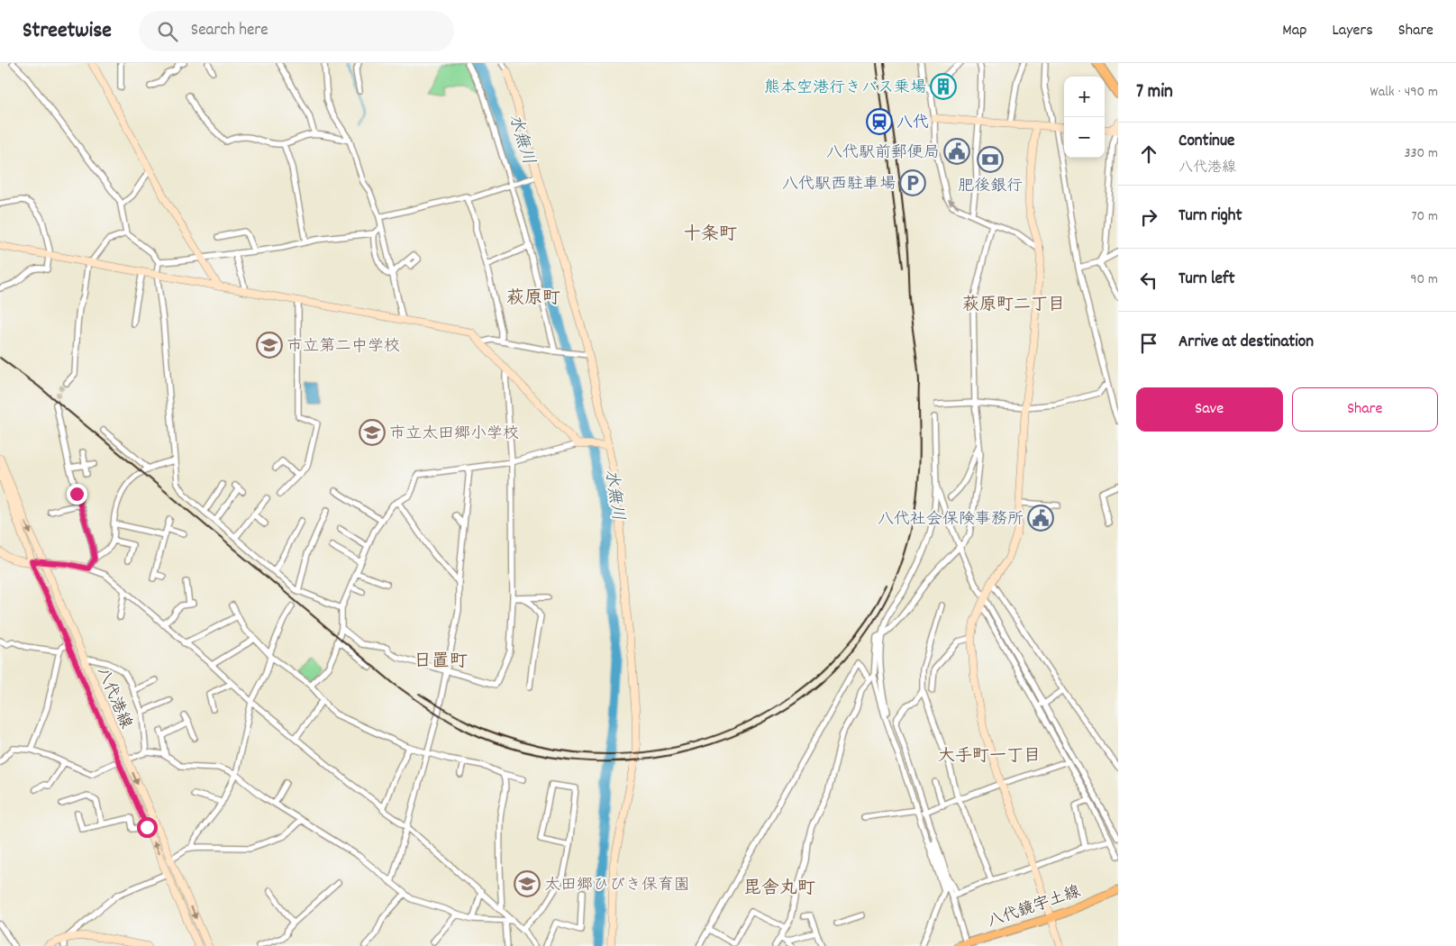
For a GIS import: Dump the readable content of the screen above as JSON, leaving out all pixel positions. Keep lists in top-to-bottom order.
{
  "streets": {
    "main road": ["八代鏡宇土線"],
    "street": ["八代港線"]
  },
  "districts": [
    "十条町",
    "萩原町",
    "萩原町二丁目",
    "日置町",
    "大手町一丁目",
    "毘舎丸町"
  ],
  "water": ["水無川"],
  "places": {
    "building": ["熊本空港行きバス乗場"],
    "station": ["八代"],
    "public building": ["八代駅前郵便局", "八代社会保険事務所"],
    "bank": ["肥後銀行"],
    "parking": ["八代駅西駐車場"],
    "school or university": ["市立第二中学校", "市立太田郷小学校", "太田郷ひびき保育園"]
  },
  "page": {
    "header": "Streetwise",
    "search": "Search here",
    "nav": ["Map", "Layers", "Share"],
    "heading": ["7 min", "Walk · 490 m"],
    "map_buttons": ["+", "−"],
    "list": [
      ["Continue", "八代港線", "330 m"],
      ["Turn right", "70 m"],
      ["Turn left", "90 m"],
      "Arrive at destination"
    ],
    "buttons": ["Save", "Share"]
  }
}
